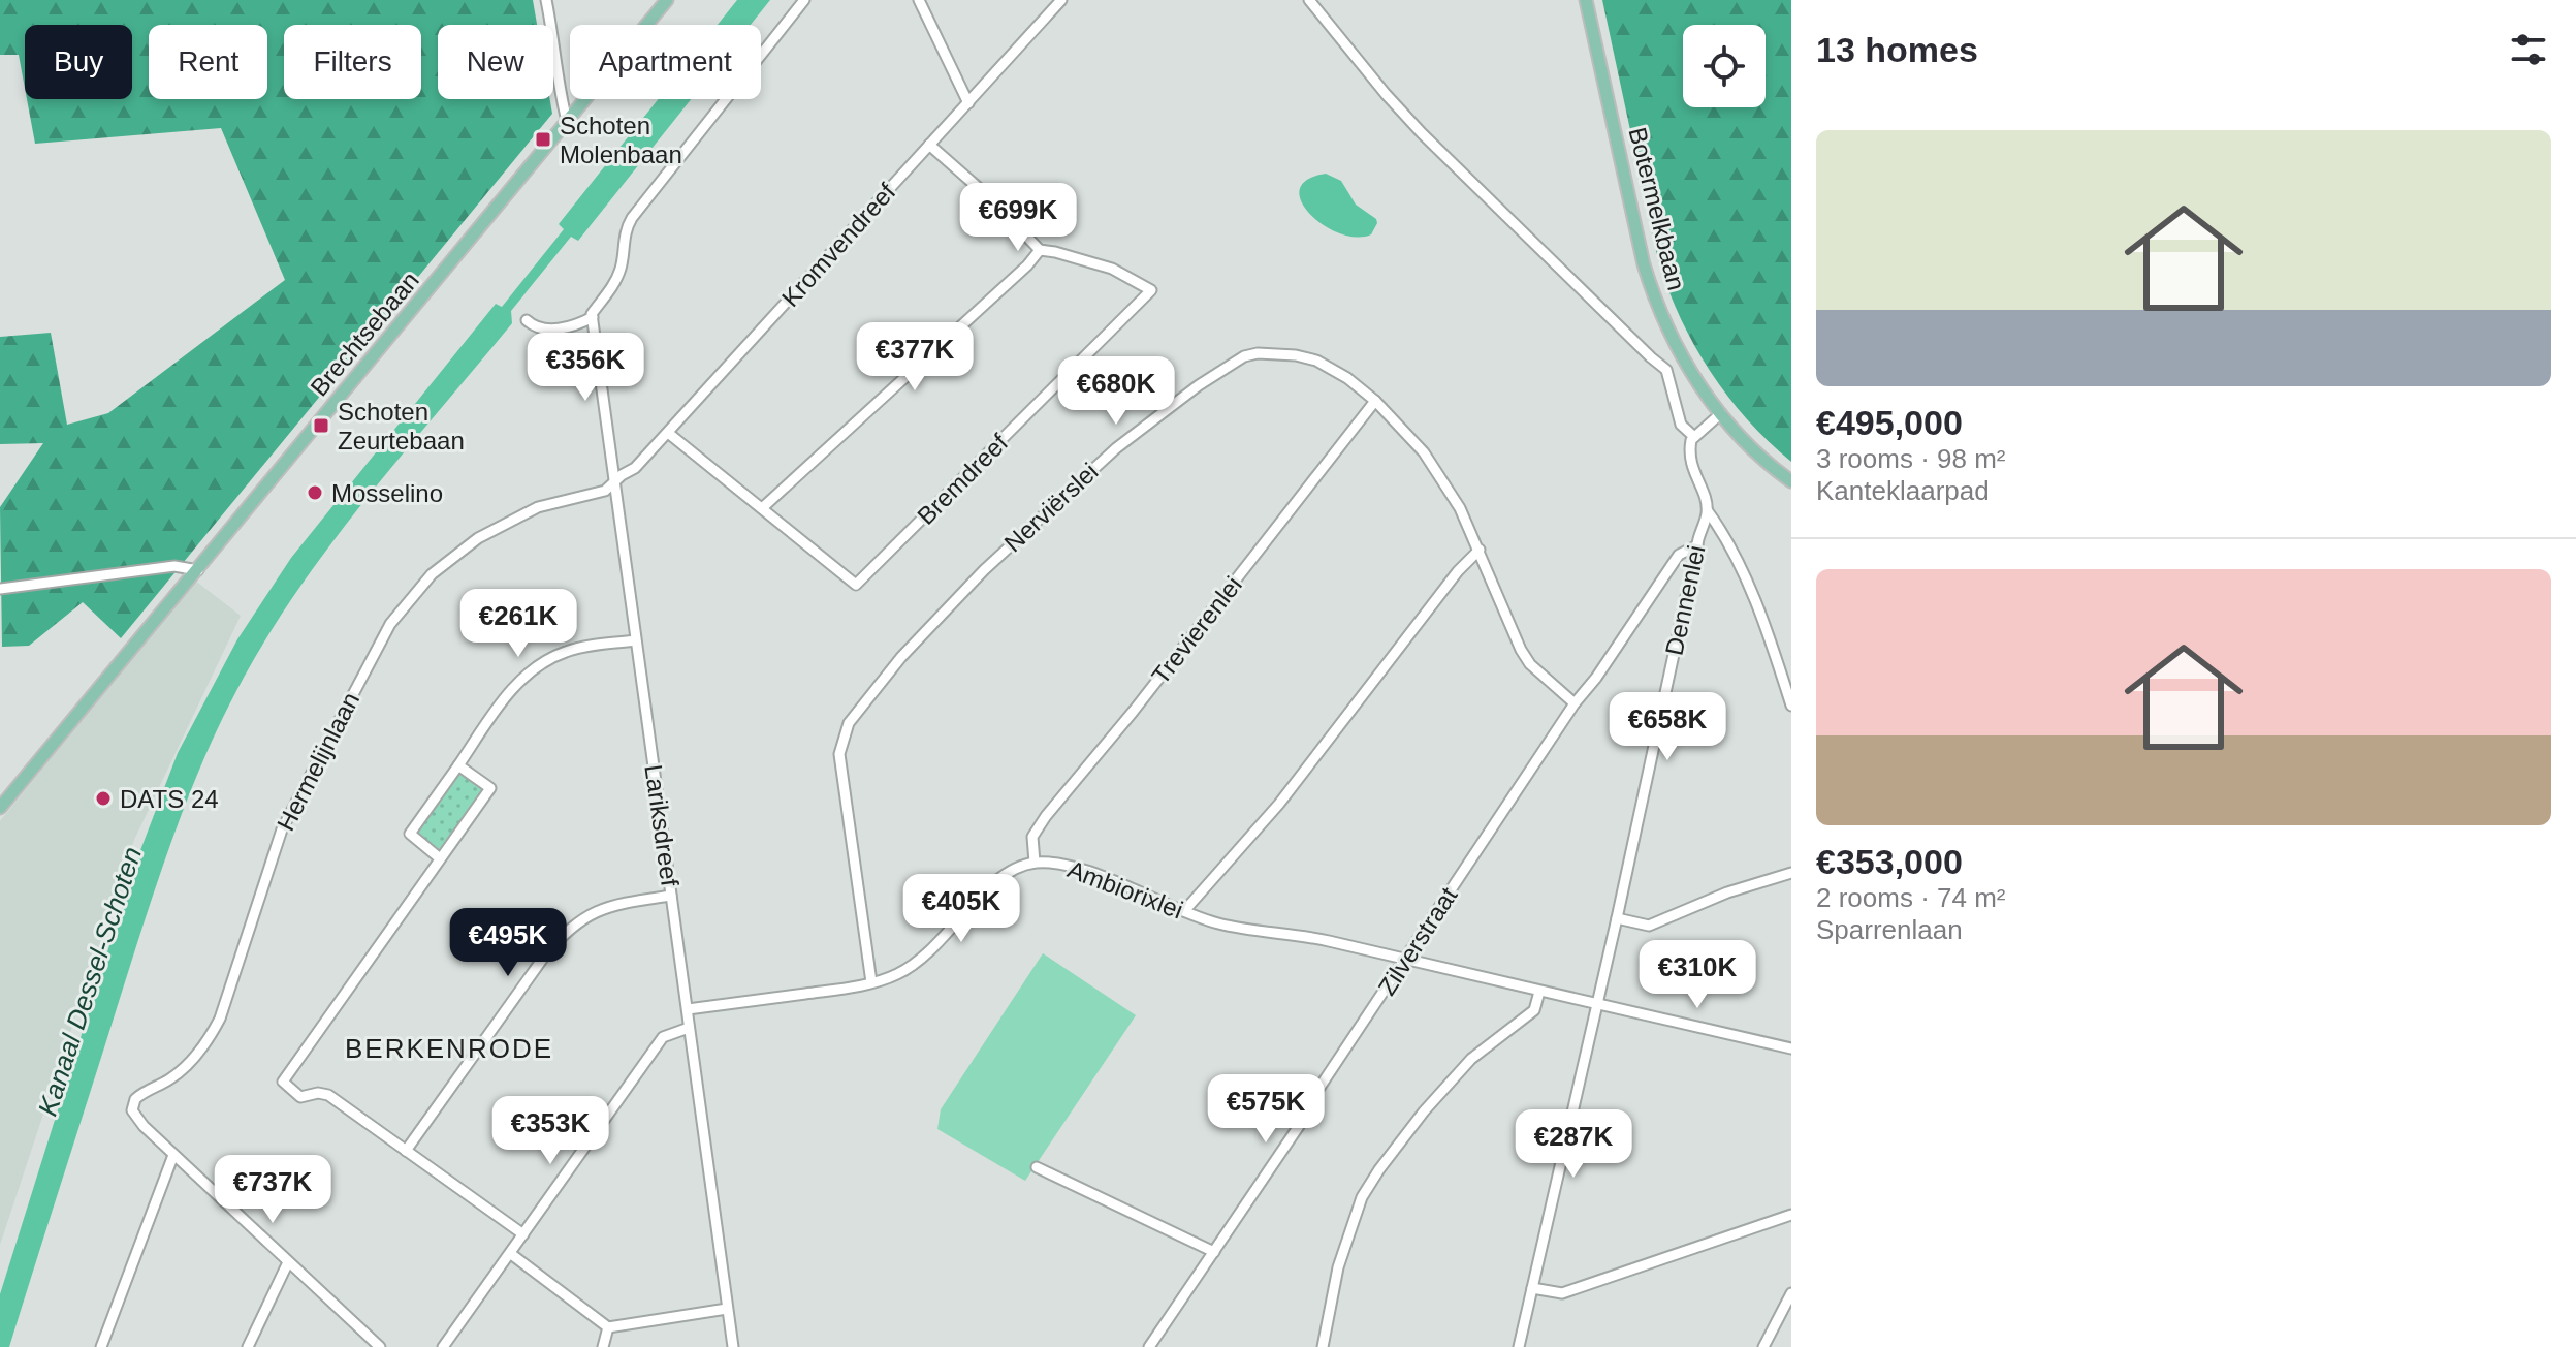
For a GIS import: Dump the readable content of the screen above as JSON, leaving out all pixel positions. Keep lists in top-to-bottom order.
{
  "streets": {
    "main road": ["Botermelkbaan", "Brechtsebaan"],
    "street": [
      "Kromvendreef",
      "Bremdreef",
      "Nerviërslei",
      "Dennenlei",
      "Trevierenlei",
      "Hermelijnlaan",
      "Lariksdreef",
      "Ambiorixlei",
      "Zilverstraat"
    ]
  },
  "crossings": [
    ["Kromvendreef", "Bremdreef"],
    ["Kromvendreef", "Hermelijnlaan"],
    ["Kromvendreef", "Lariksdreef"],
    ["Nerviërslei", "Trevierenlei"],
    ["Nerviërslei", "Ambiorixlei"],
    ["Nerviërslei", "Zilverstraat"],
    ["Dennenlei", "Ambiorixlei"],
    ["Dennenlei", "Zilverstraat"],
    ["Trevierenlei", "Ambiorixlei"],
    ["Hermelijnlaan", "Lariksdreef"],
    ["Lariksdreef", "Ambiorixlei"],
    ["Ambiorixlei", "Zilverstraat"]
  ],
  "districts": ["BERKENRODE"],
  "water": ["Kanaal Dessel-Schoten"],
  "places": {
    "transit": ["Schoten Molenbaan", "Schoten Zeurtebaan"],
    "other": ["Mosselino", "DATS 24"]
  },
  "page": {
    "heading": "13 homes",
    "chip": [
      "Buy",
      "Rent",
      "Filters",
      "New",
      "Apartment"
    ],
    "list": [
      {
        "name": "€495,000",
        "note": "3 rooms · 98 m² · Kanteklaarpad"
      },
      {
        "name": "€353,000",
        "note": "2 rooms · 74 m² · Sparrenlaan"
      }
    ],
    "price": [
      "€699K",
      "€377K",
      "€356K",
      "€680K",
      "€261K",
      "€658K",
      "€405K",
      "€495K",
      "€310K",
      "€575K",
      "€353K",
      "€287K",
      "€737K"
    ]
  }
}
